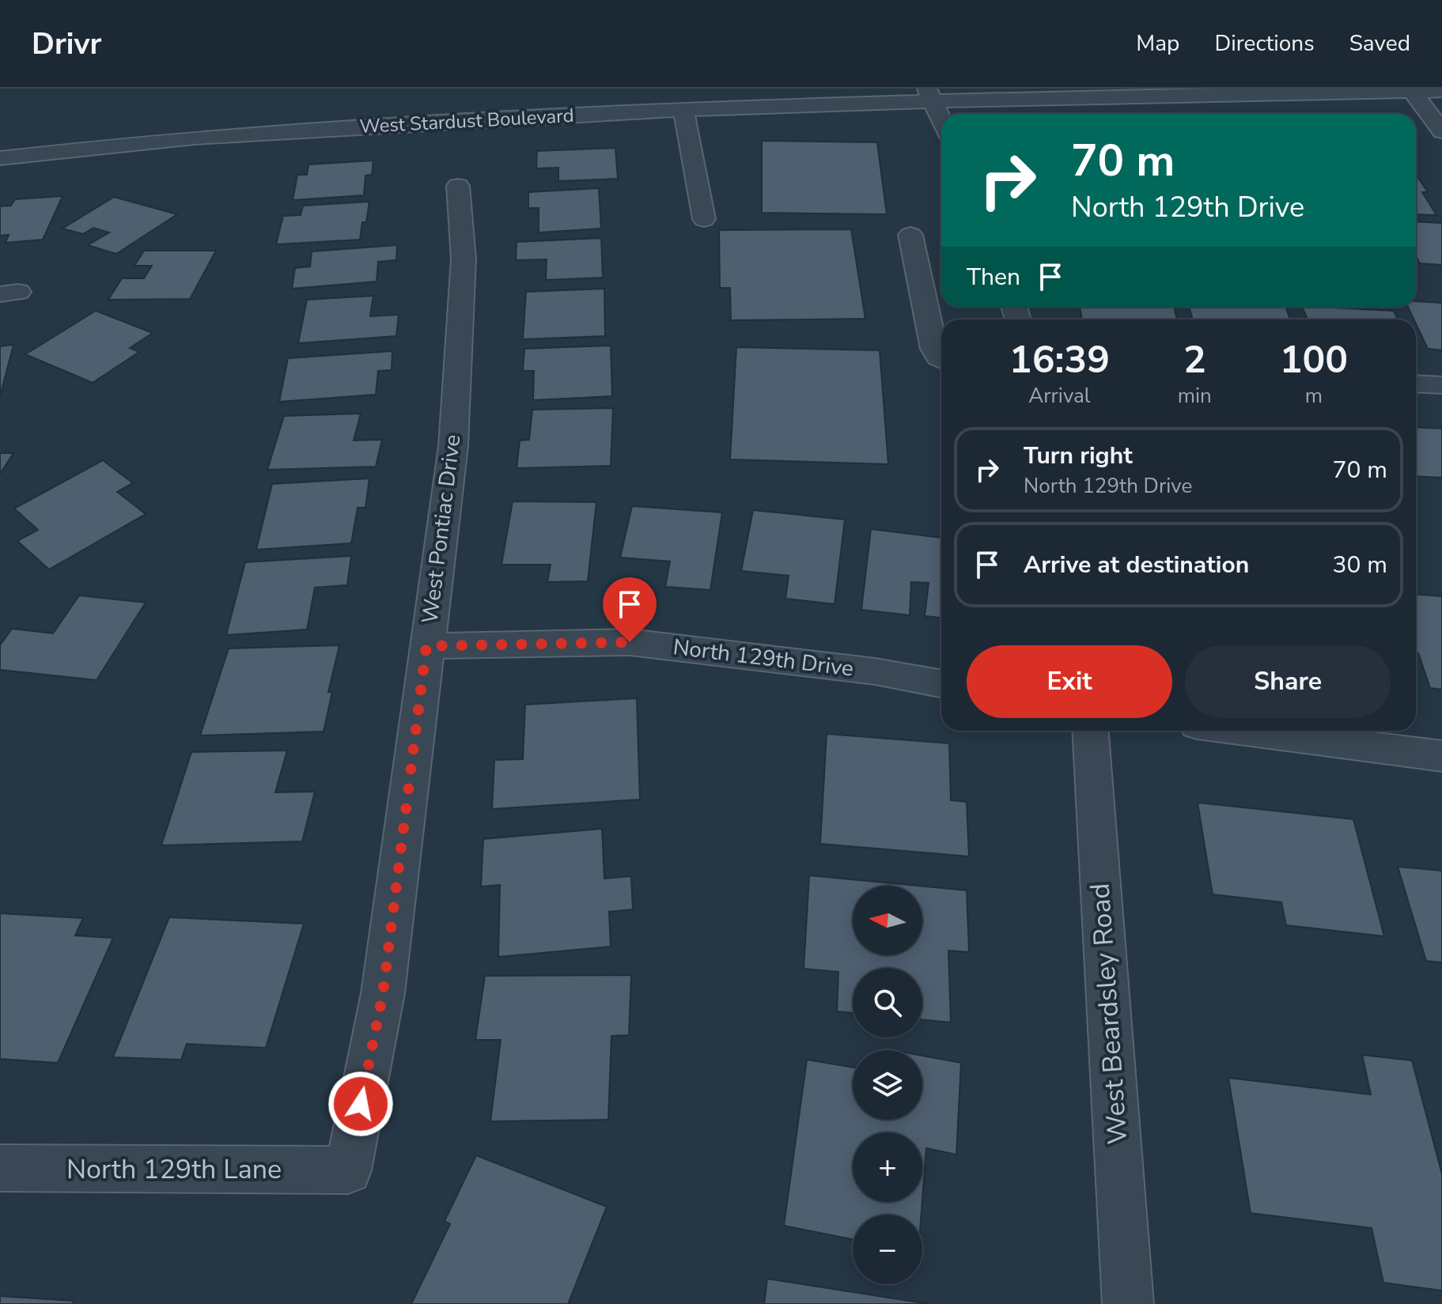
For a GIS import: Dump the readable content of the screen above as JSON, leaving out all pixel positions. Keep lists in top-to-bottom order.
{
  "streets": {
    "street": [
      "West Stardust Boulevard",
      "West Pontiac Drive",
      "North 129th Drive",
      "West Beardsley Road",
      "North 129th Lane"
    ]
  },
  "crossings": [
    ["West Pontiac Drive", "North 129th Drive"],
    ["West Pontiac Drive", "North 129th Lane"]
  ],
  "north": "left",
  "page": {
    "header": "Drivr",
    "nav": ["Map", "Directions", "Saved"],
    "turn": ["70 m", "North 129th Drive"],
    "then": "Then",
    "eta": [
      "16:39",
      "Arrival",
      "2",
      "min",
      "100",
      "m"
    ],
    "list": [
      {
        "name": "Turn right",
        "note": "North 129th Drive",
        "value": "70 m"
      },
      {
        "name": "Arrive at destination",
        "value": "30 m"
      }
    ],
    "buttons": ["Exit", "Share"],
    "map_buttons": ["+", "−"]
  }
}
